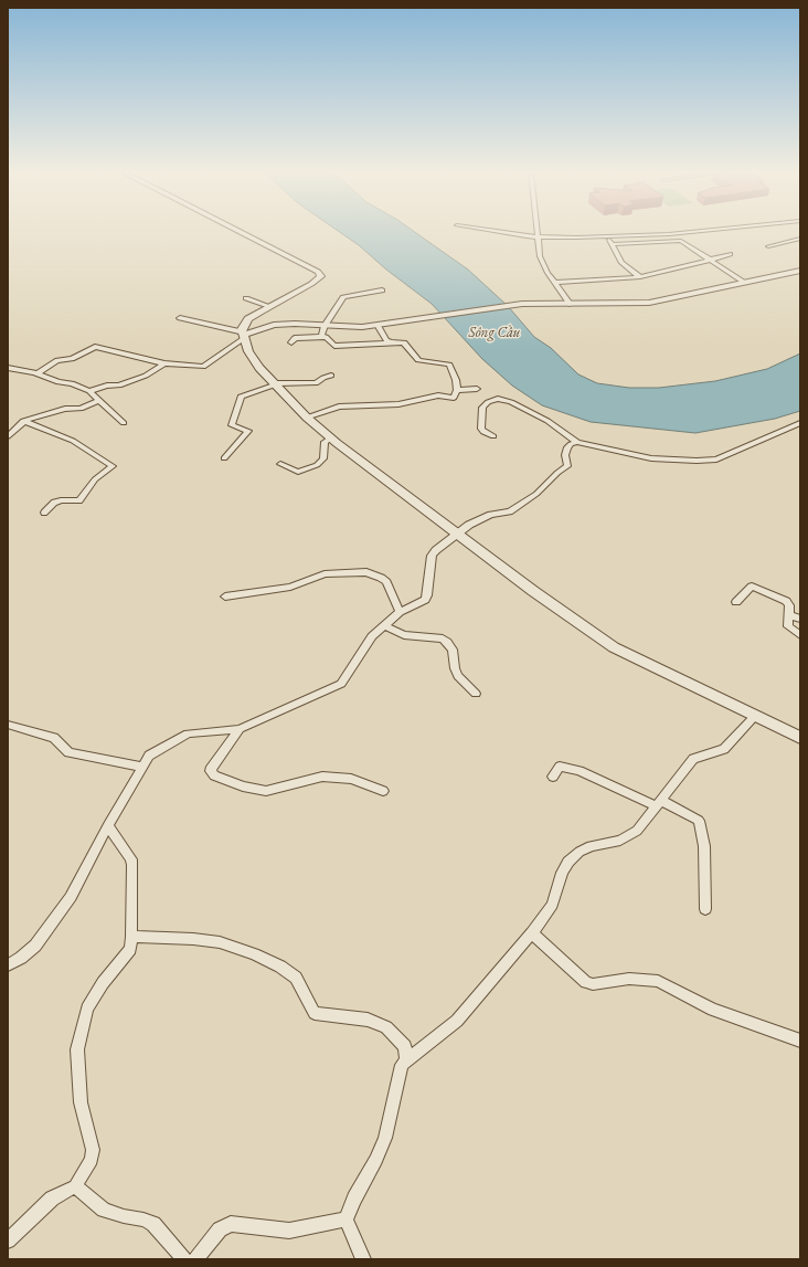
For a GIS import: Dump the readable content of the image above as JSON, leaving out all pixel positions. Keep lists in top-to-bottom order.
{
  "water": ["Sông Cầu"]
}
